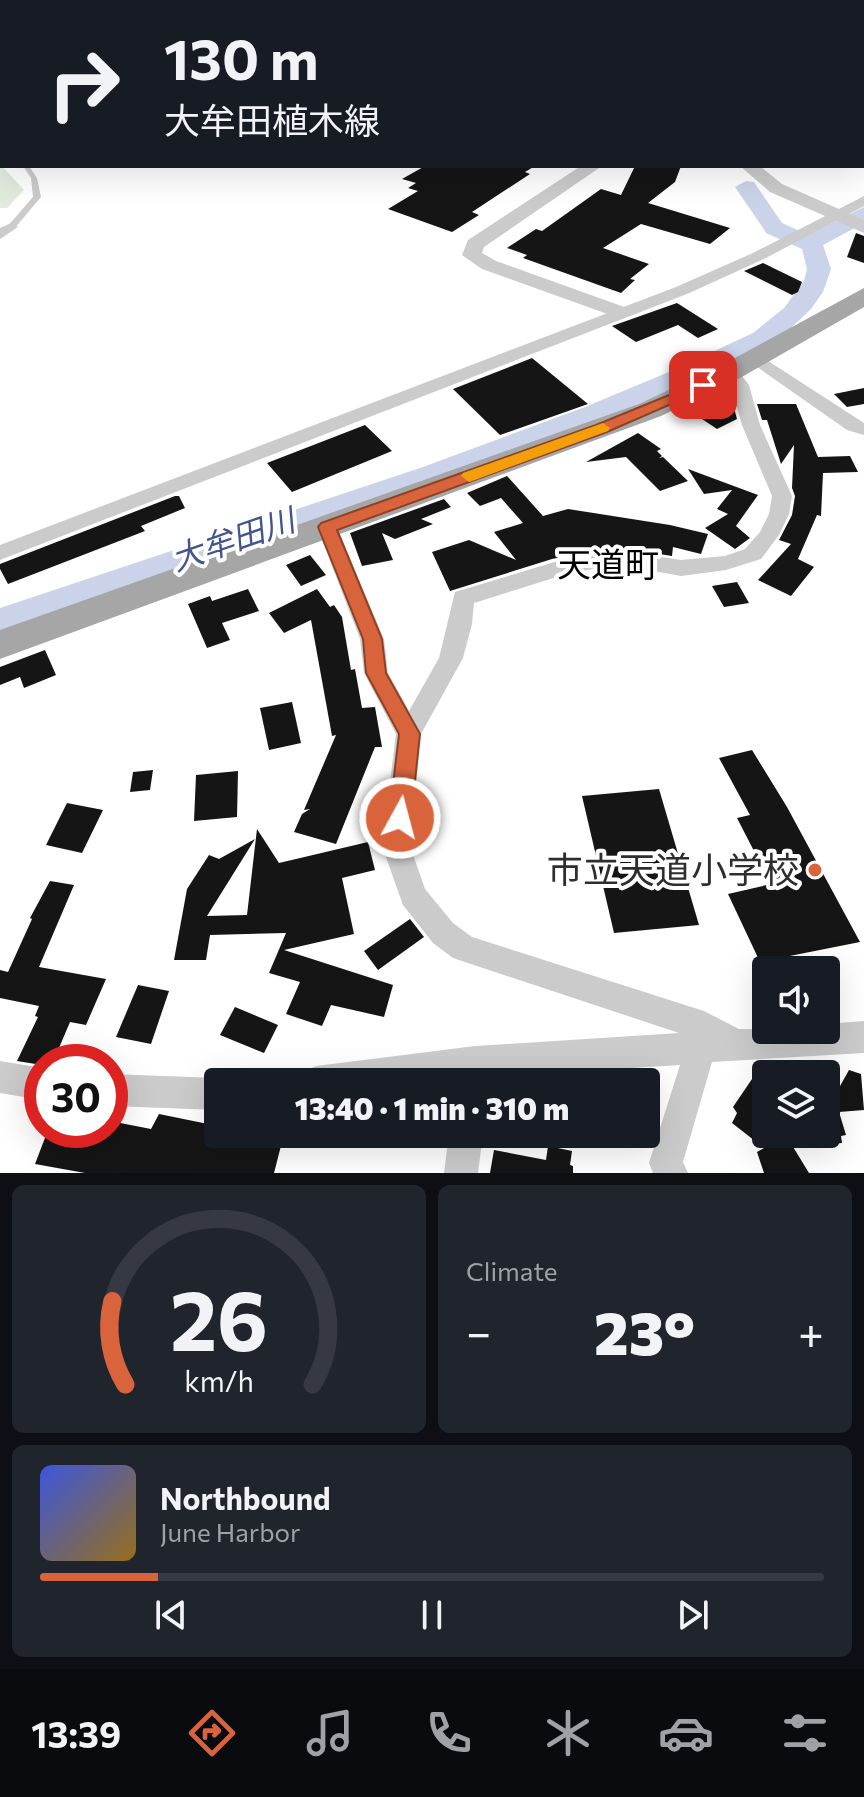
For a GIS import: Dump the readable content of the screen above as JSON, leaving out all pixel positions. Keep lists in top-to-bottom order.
{
  "districts": ["天道町"],
  "water": ["大牟田川"],
  "places": ["市立天道小学校"],
  "page": {
    "turn": ["130 m", "大牟田植木線"],
    "limit": "30",
    "trip": "13:40 · 1 min · 310 m",
    "tile": "Climate",
    "heat": ["−", "23°", "+"],
    "song": ["Northbound", "June Harbor"],
    "tabs": "13:39",
    "gauge": ["26", "km/h"]
  }
}
